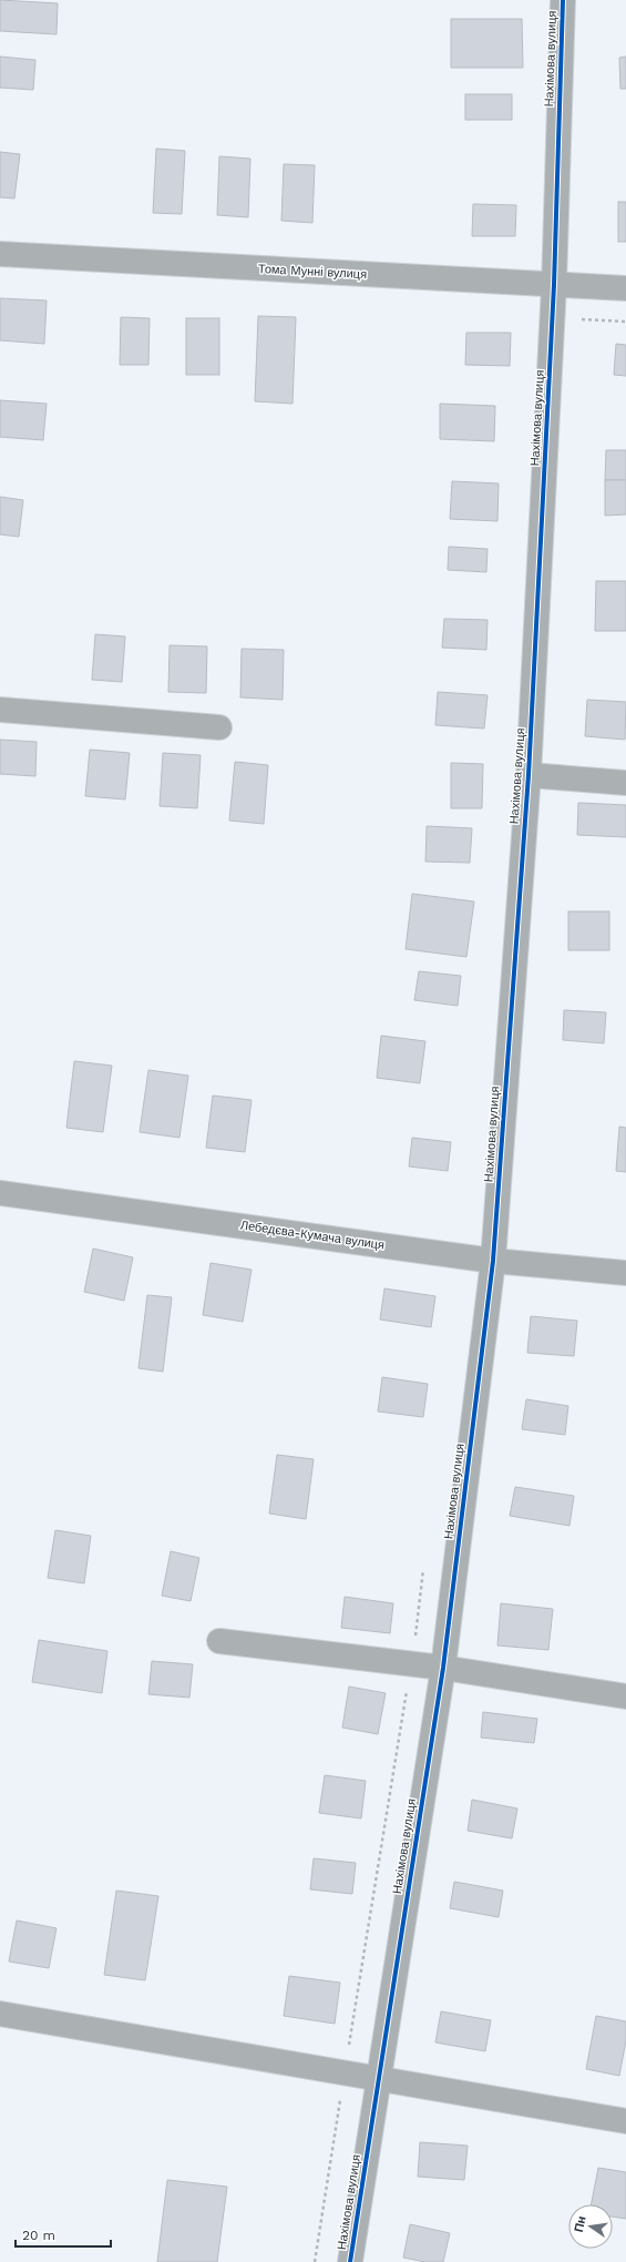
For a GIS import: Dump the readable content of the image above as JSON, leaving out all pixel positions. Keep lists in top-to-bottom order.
{
  "streets": {
    "street": ["Нахімова вулиця", "Тома Мунні вулиця", "Лебедєва-Кумача вулиця"]
  },
  "crossings": [
    ["Нахімова вулиця", "Тома Мунні вулиця"],
    ["Нахімова вулиця", "Лебедєва-Кумача вулиця"]
  ],
  "scale_bar": "20 m",
  "north": "left"
}
